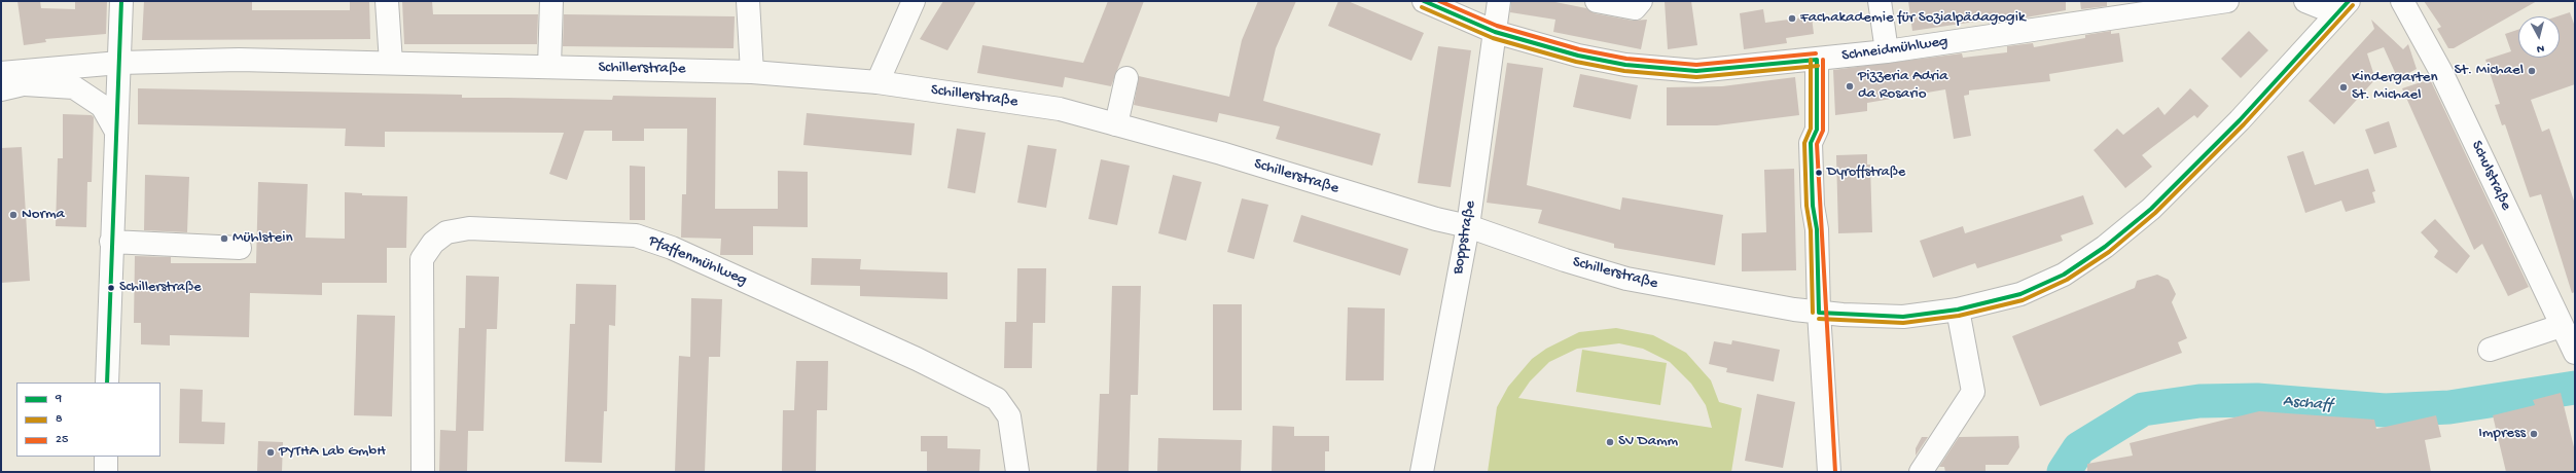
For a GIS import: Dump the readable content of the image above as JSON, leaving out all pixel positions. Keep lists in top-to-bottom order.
{
  "streets": {
    "street": [
      "Schneidmühlweg",
      "Schillerstraße",
      "Schulstraße",
      "Boppstraße",
      "Pfaffenmühlweg"
    ]
  },
  "crossings": [
    ["Schneidmühlweg", "Boppstraße"],
    ["Schillerstraße", "Boppstraße"]
  ],
  "water": ["Aschaff"],
  "places": [
    "Fachakademie für Sozialpädagogik",
    "St. Michael",
    "Pizzeria Adria da Rosario",
    "Kindergarten St. Michael",
    "Dyroffstraße",
    "Norma",
    "Mühlstein",
    "Schillerstraße",
    "Impress",
    "SV Damm",
    "PYTHA Lab GmbH"
  ],
  "lines": ["transit line 9", "transit line 25", "transit line 8"],
  "legend": ["9", "8", "25"],
  "north": "bottom"
}
